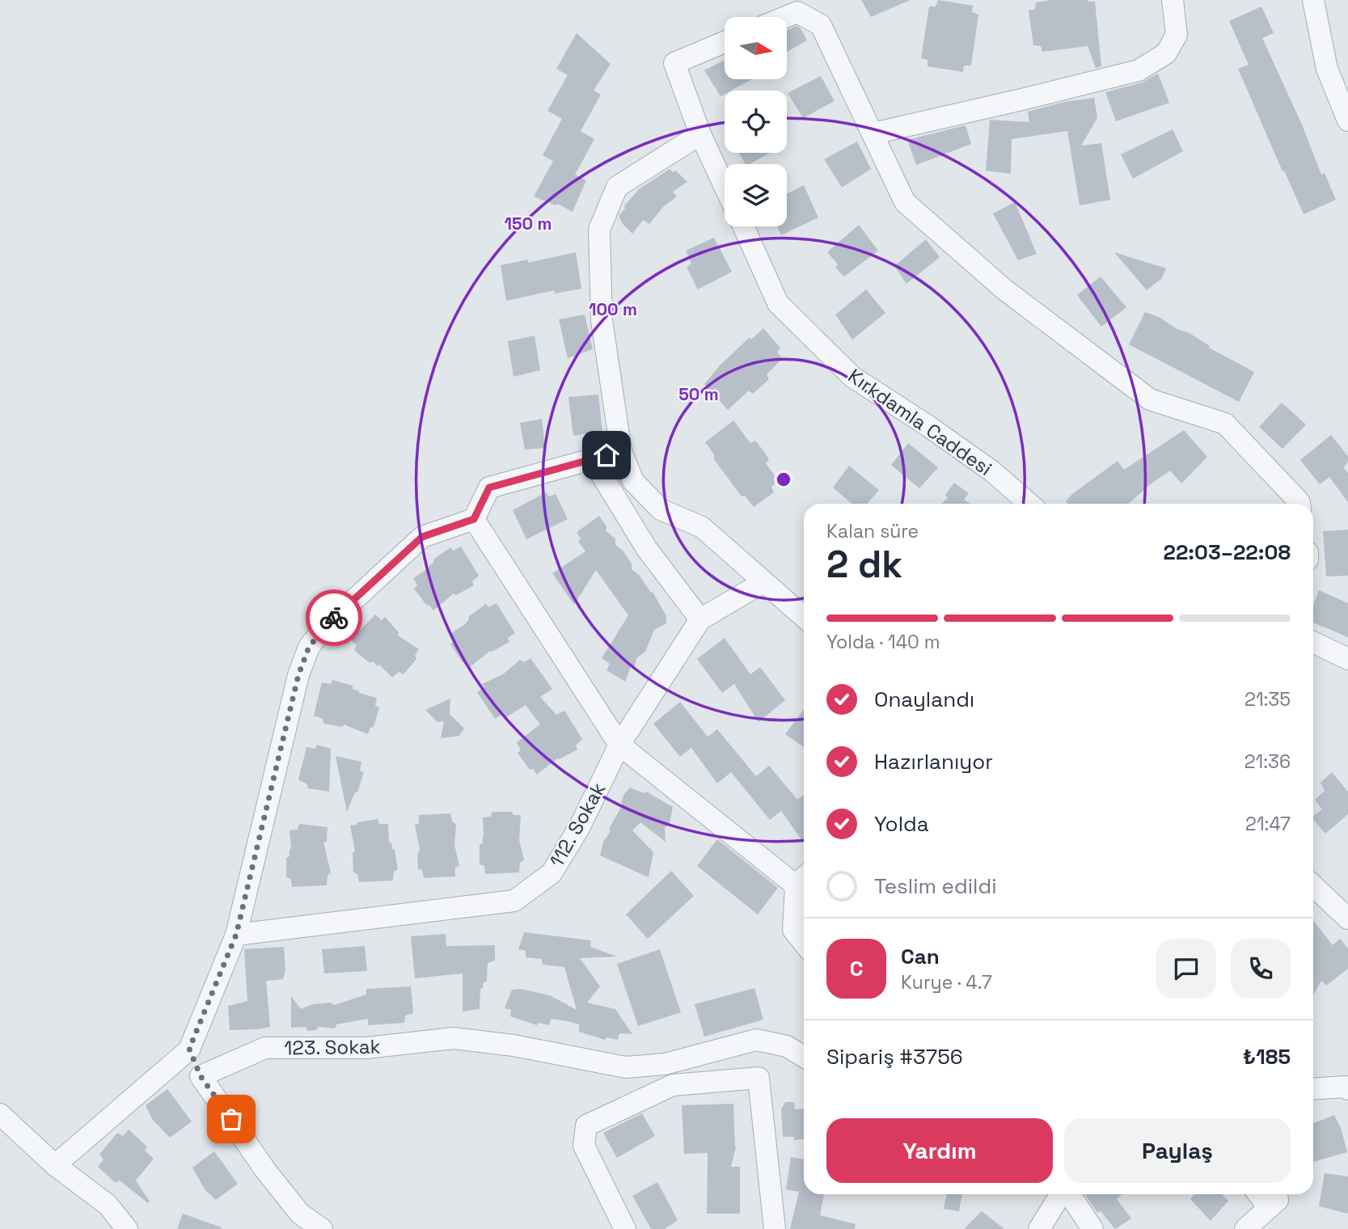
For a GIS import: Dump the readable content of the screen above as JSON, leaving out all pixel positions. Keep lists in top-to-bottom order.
{
  "streets": {
    "street": ["Kırkdamla Caddesi", "112. Sokak", "123. Sokak"]
  },
  "north": "right",
  "page": {
    "heading": ["2 dk", "Kalan süre", "22:03–22:08"],
    "panel": [
      "Can",
      "Kurye · 4.7",
      "Sipariş #3756",
      "₺185"
    ],
    "bar": "Yolda · 140 m",
    "list": [
      ["Onaylandı", "21:35"],
      ["Hazırlanıyor", "21:36"],
      ["Yolda", "21:47"],
      "Teslim edildi"
    ],
    "round": "C",
    "buttons": ["Yardım", "Paylaş"]
  },
  "rings": ["150 m", "100 m", "50 m"]
}
